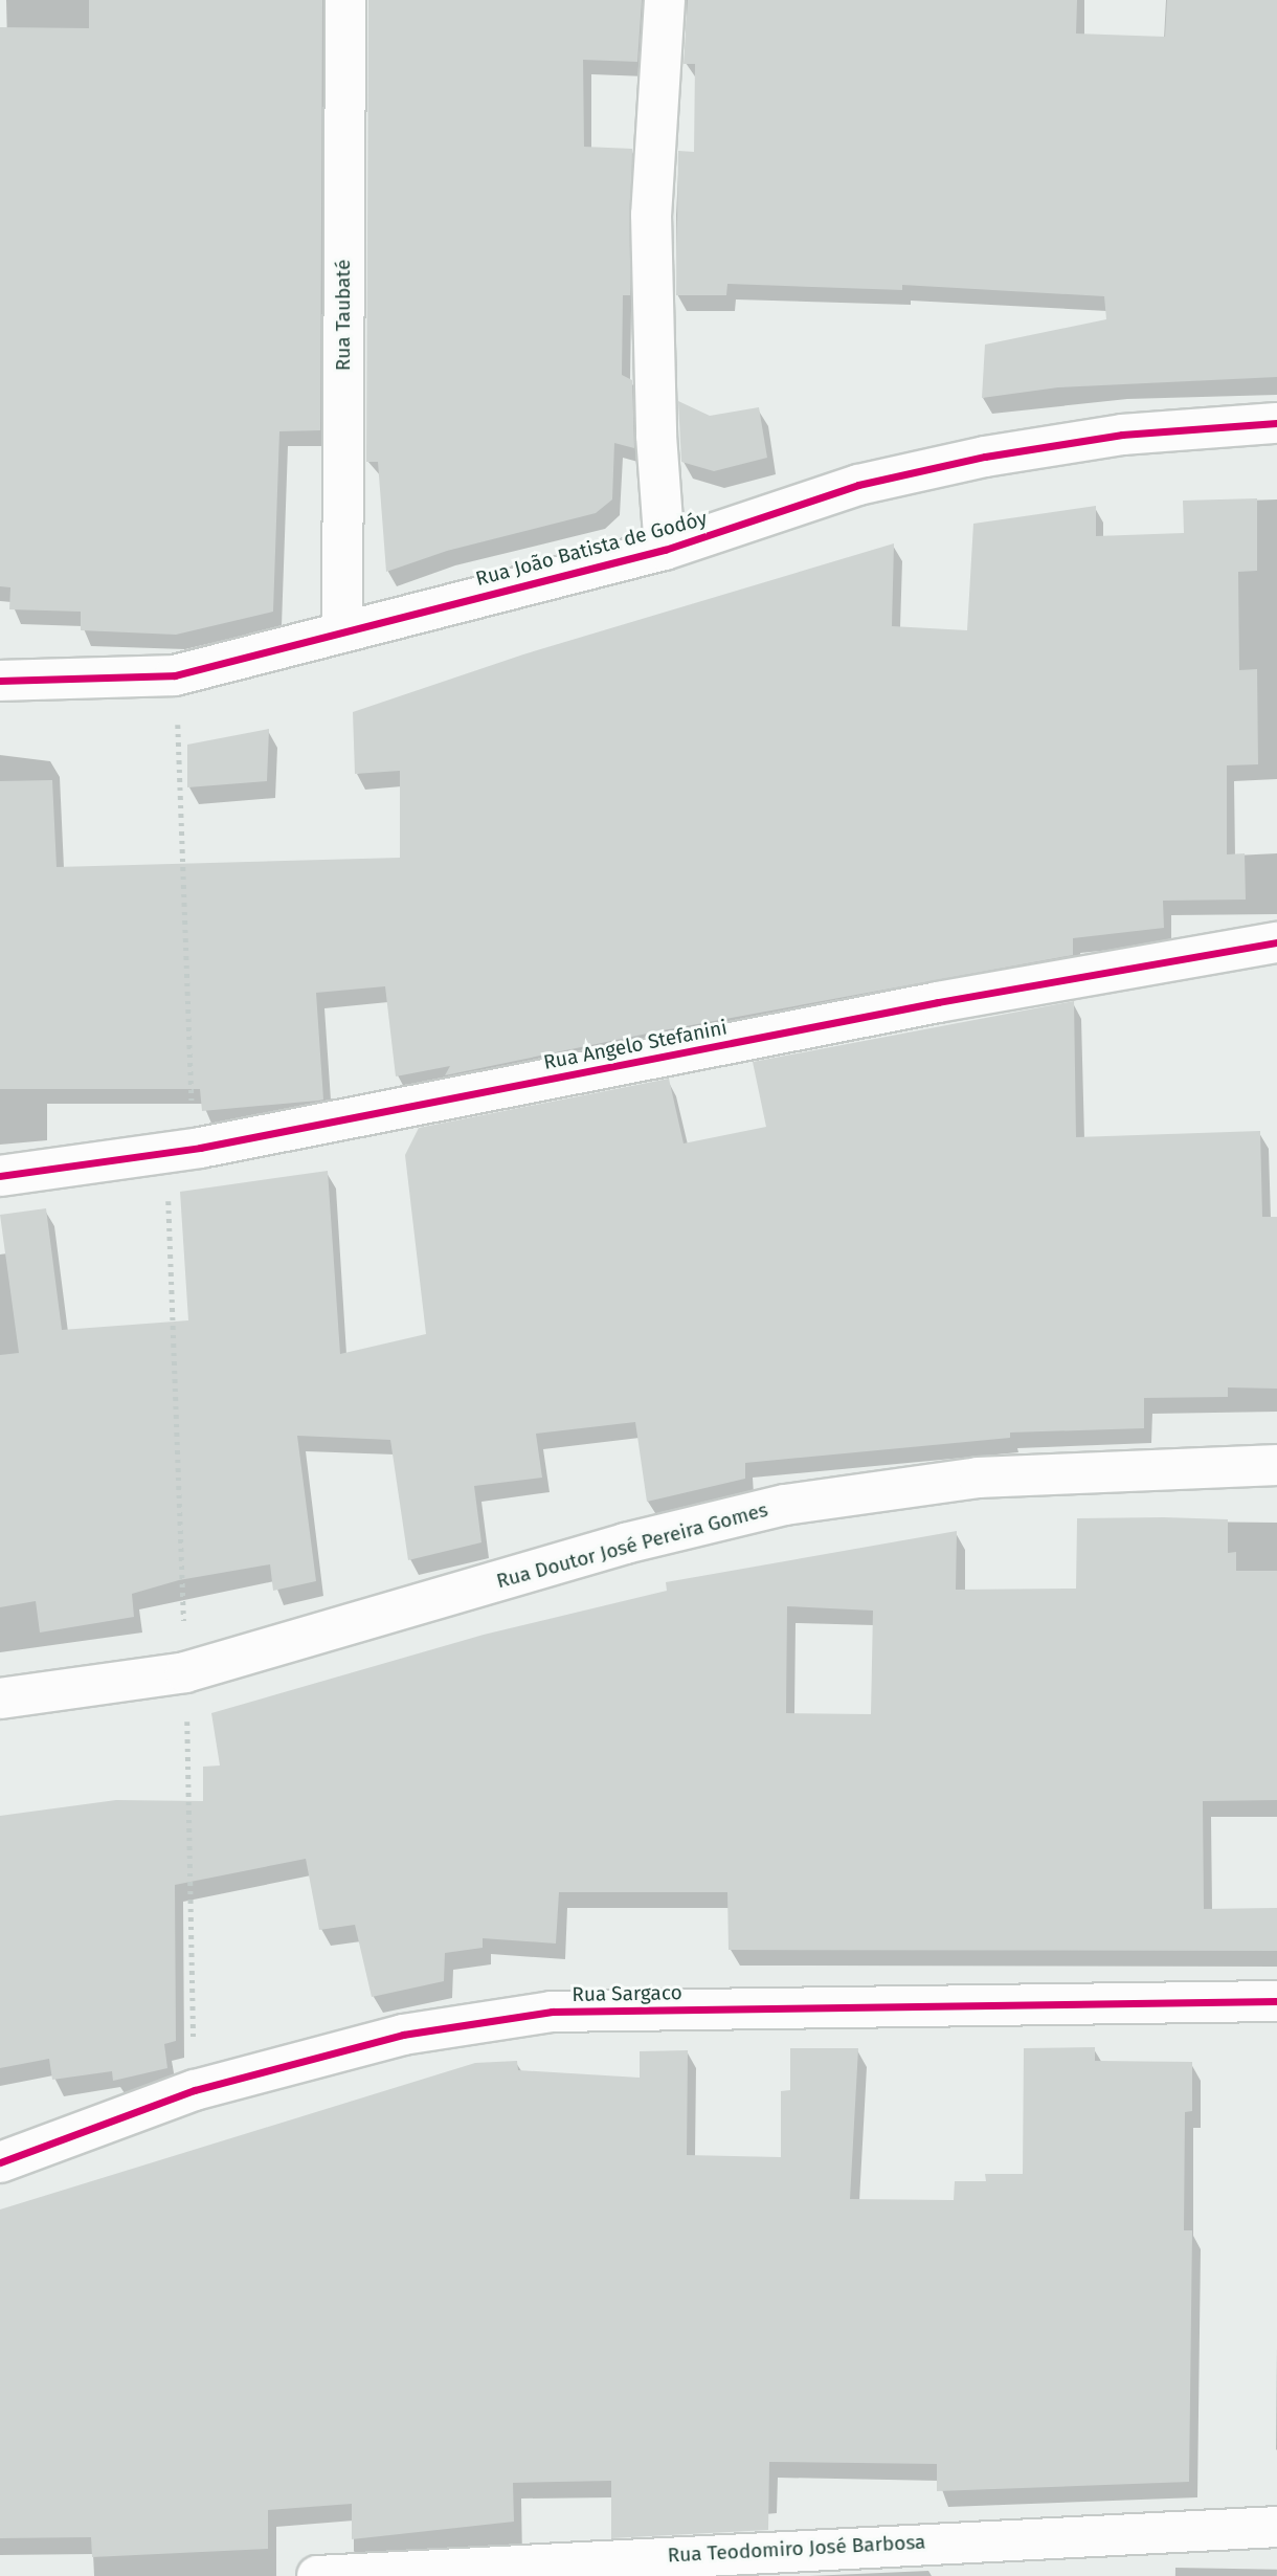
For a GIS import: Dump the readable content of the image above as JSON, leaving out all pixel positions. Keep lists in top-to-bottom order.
{
  "streets": {
    "street": [
      "Rua Taubaté",
      "Rua João Batista de Godóy",
      "Rua Angelo Stefanini",
      "Rua Doutor José Pereira Gomes",
      "Rua Sargaco",
      "Rua Teodomiro José Barbosa"
    ]
  },
  "crossings": [
    ["Rua Taubaté", "Rua João Batista de Godóy"]
  ]
}
